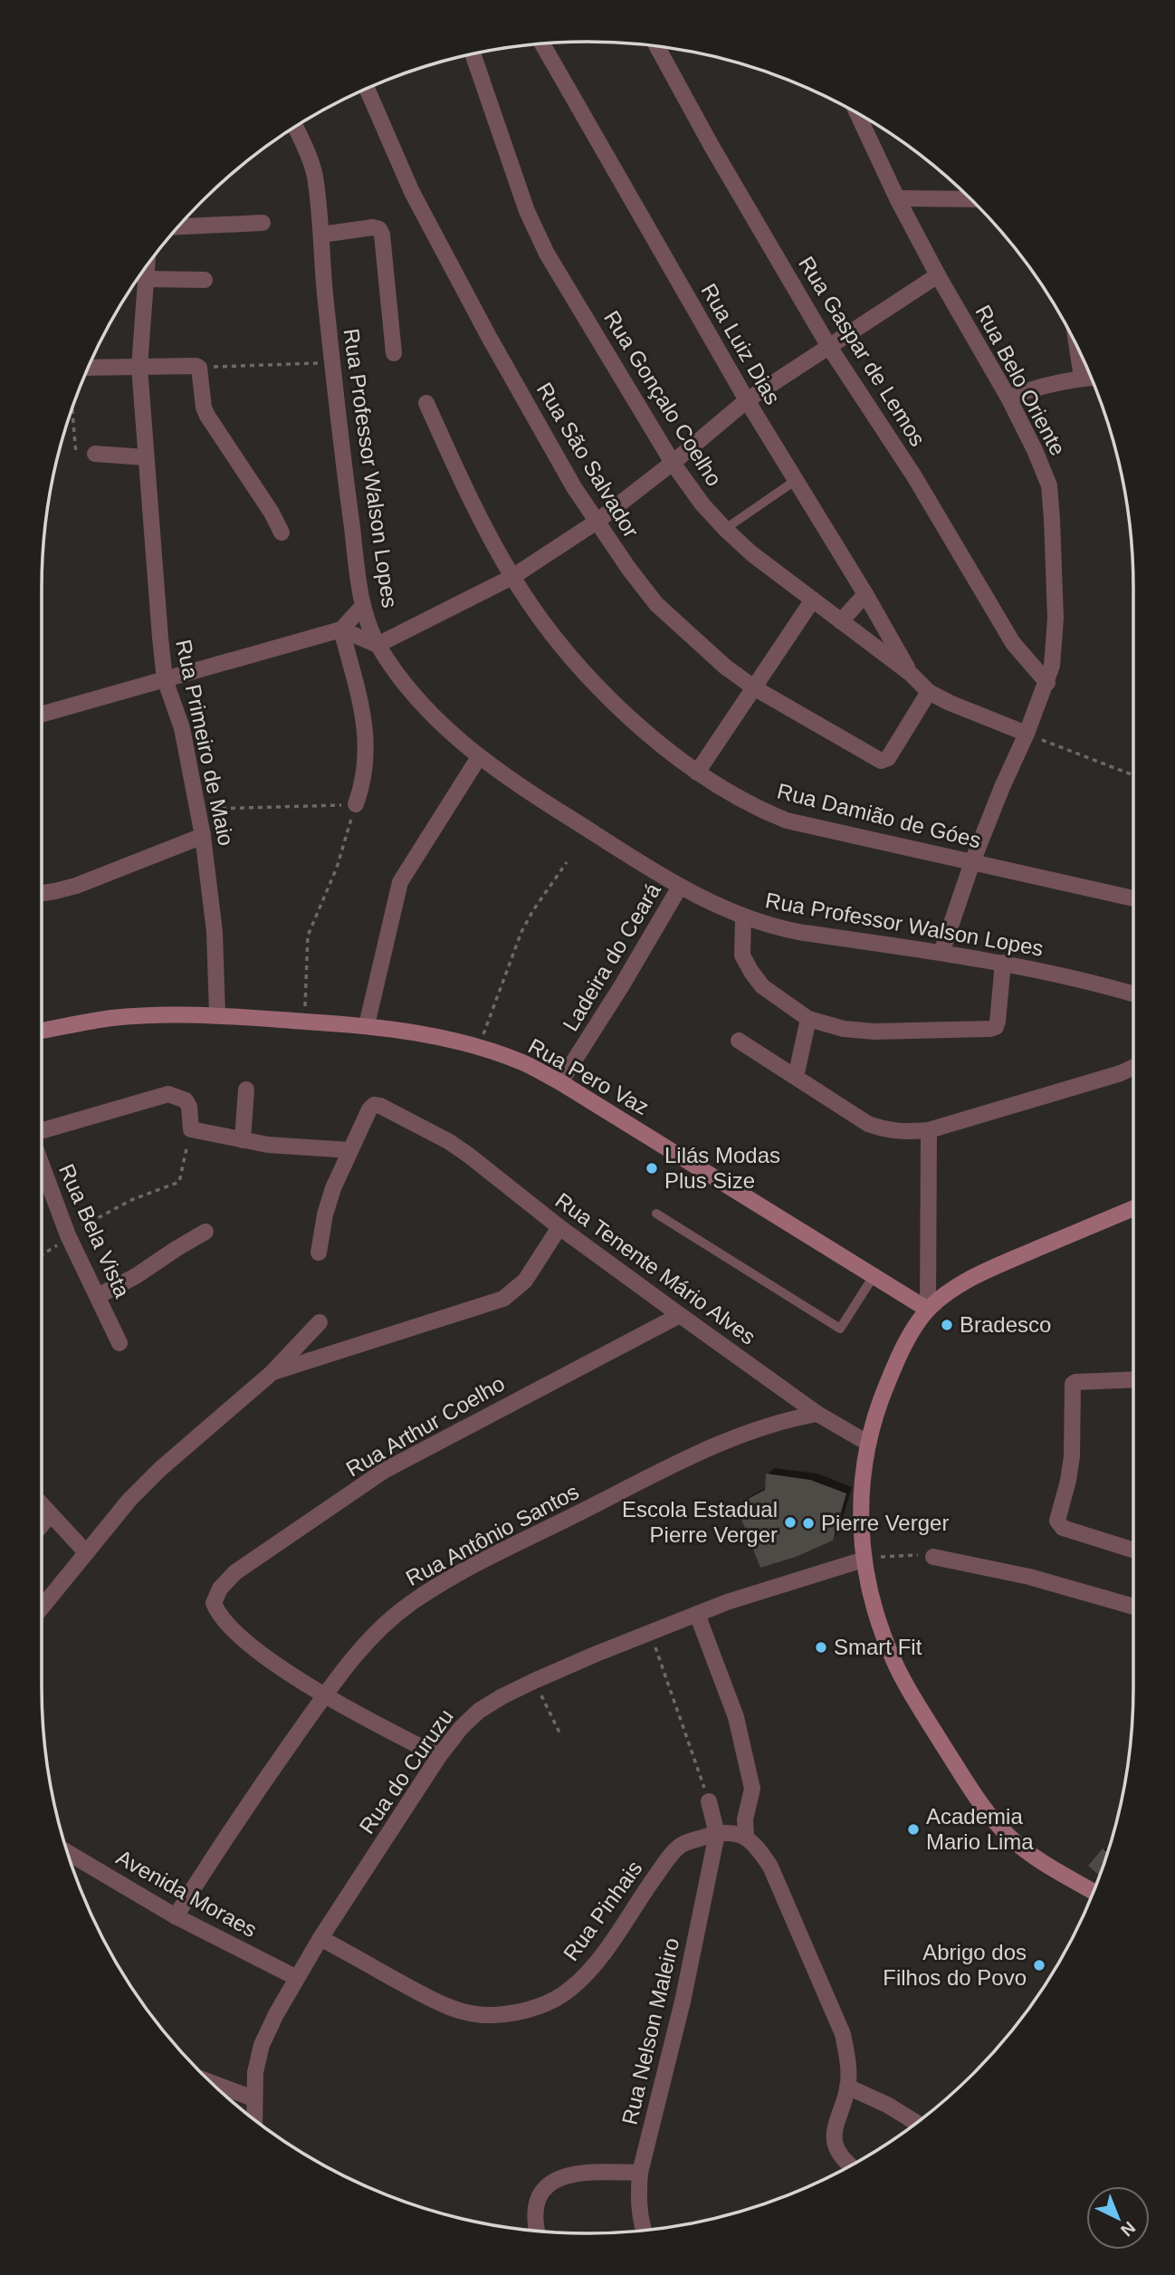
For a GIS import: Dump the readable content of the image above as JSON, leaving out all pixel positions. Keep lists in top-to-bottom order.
{
  "streets": {
    "main road": ["Rua Pero Vaz"],
    "street": [
      "Rua Luiz Dias",
      "Rua Gaspar de Lemos",
      "Rua Belo Oriente",
      "Rua Gonçalo Coelho",
      "Rua São Salvador",
      "Rua Professor Walson Lopes",
      "Rua Primeiro de Maio",
      "Rua Damião de Góes",
      "Ladeira do Ceará",
      "Rua Bela Vista",
      "Rua Tenente Mário Alves",
      "Rua Arthur Coelho",
      "Rua Antônio Santos",
      "Rua do Curuzu",
      "Avenida Moraes",
      "Rua Pinhais",
      "Rua Nelson Maleiro"
    ]
  },
  "crossings": [
    ["Rua Luiz Dias", "Rua Gonçalo Coelho"],
    ["Rua Gaspar de Lemos", "Rua Belo Oriente"],
    ["Rua Belo Oriente", "Rua Gonçalo Coelho"],
    ["Rua Belo Oriente", "Rua Professor Walson Lopes"],
    ["Rua Belo Oriente", "Rua Damião de Góes"],
    ["Rua Gonçalo Coelho", "Rua São Salvador"],
    ["Rua Professor Walson Lopes", "Ladeira do Ceará"],
    ["Rua Primeiro de Maio", "Rua Pero Vaz"],
    ["Ladeira do Ceará", "Rua Pero Vaz"],
    ["Rua Tenente Mário Alves", "Rua Arthur Coelho"],
    ["Rua Tenente Mário Alves", "Rua Antônio Santos"],
    ["Rua Arthur Coelho", "Rua Antônio Santos"],
    ["Rua Antônio Santos", "Avenida Moraes"],
    ["Rua do Curuzu", "Avenida Moraes"],
    ["Rua do Curuzu", "Rua Pinhais"],
    ["Rua Pinhais", "Rua Nelson Maleiro"]
  ],
  "places": [
    "Lilás Modas Plus Size",
    "Bradesco",
    "Escola Estadual Pierre Verger",
    "Pierre Verger",
    "Smart Fit",
    "Academia Mario Lima",
    "Abrigo dos Filhos do Povo"
  ],
  "north": "bottom right"
}
